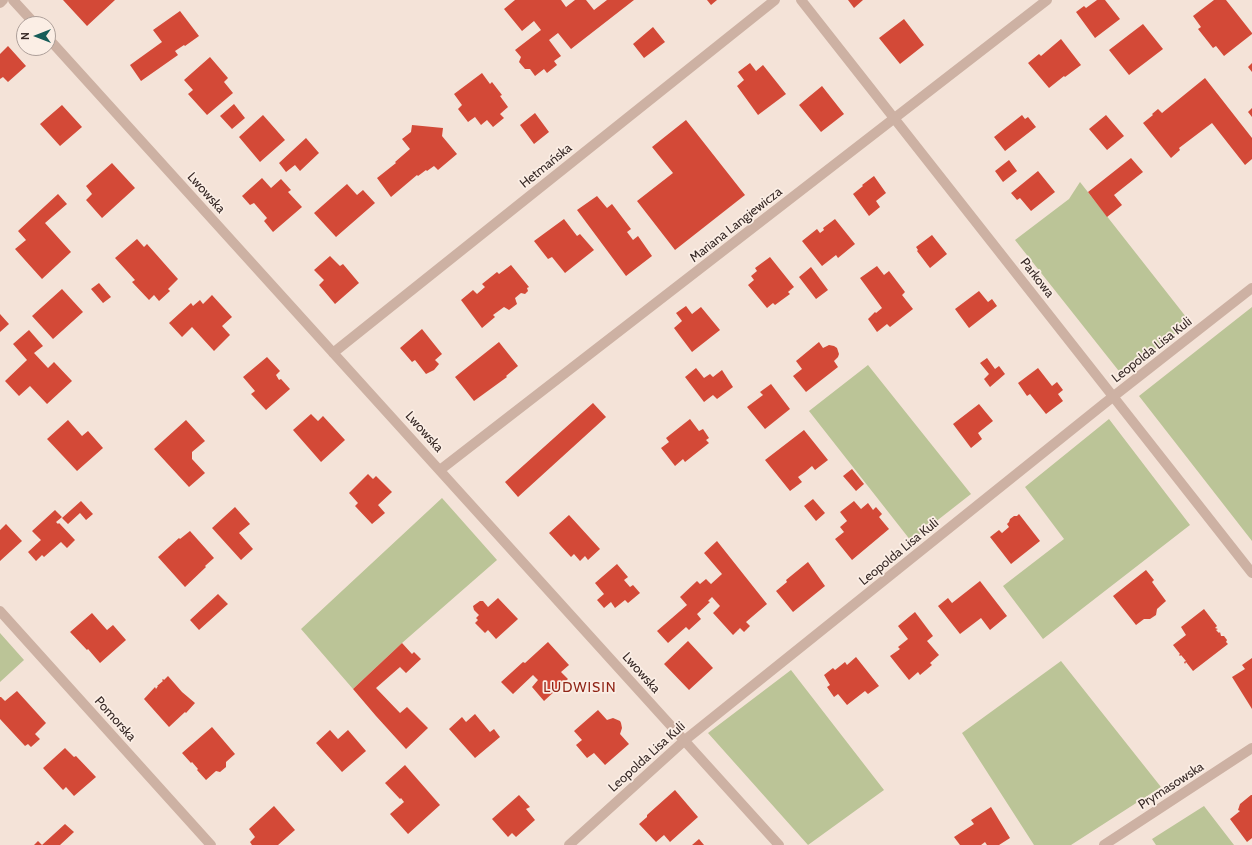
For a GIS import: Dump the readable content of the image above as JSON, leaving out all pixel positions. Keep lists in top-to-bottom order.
{
  "streets": {
    "street": [
      "Hetmańska",
      "Lwowska",
      "Mariana Langiewicza",
      "Parkowa",
      "Leopolda Lisa Kuli",
      "Pomorska",
      "Prymasowska"
    ]
  },
  "crossings": [
    ["Hetmańska", "Lwowska"],
    ["Lwowska", "Mariana Langiewicza"],
    ["Lwowska", "Leopolda Lisa Kuli"],
    ["Mariana Langiewicza", "Parkowa"],
    ["Parkowa", "Leopolda Lisa Kuli"]
  ],
  "districts": ["LUDWISIN"],
  "north": "left"
}
